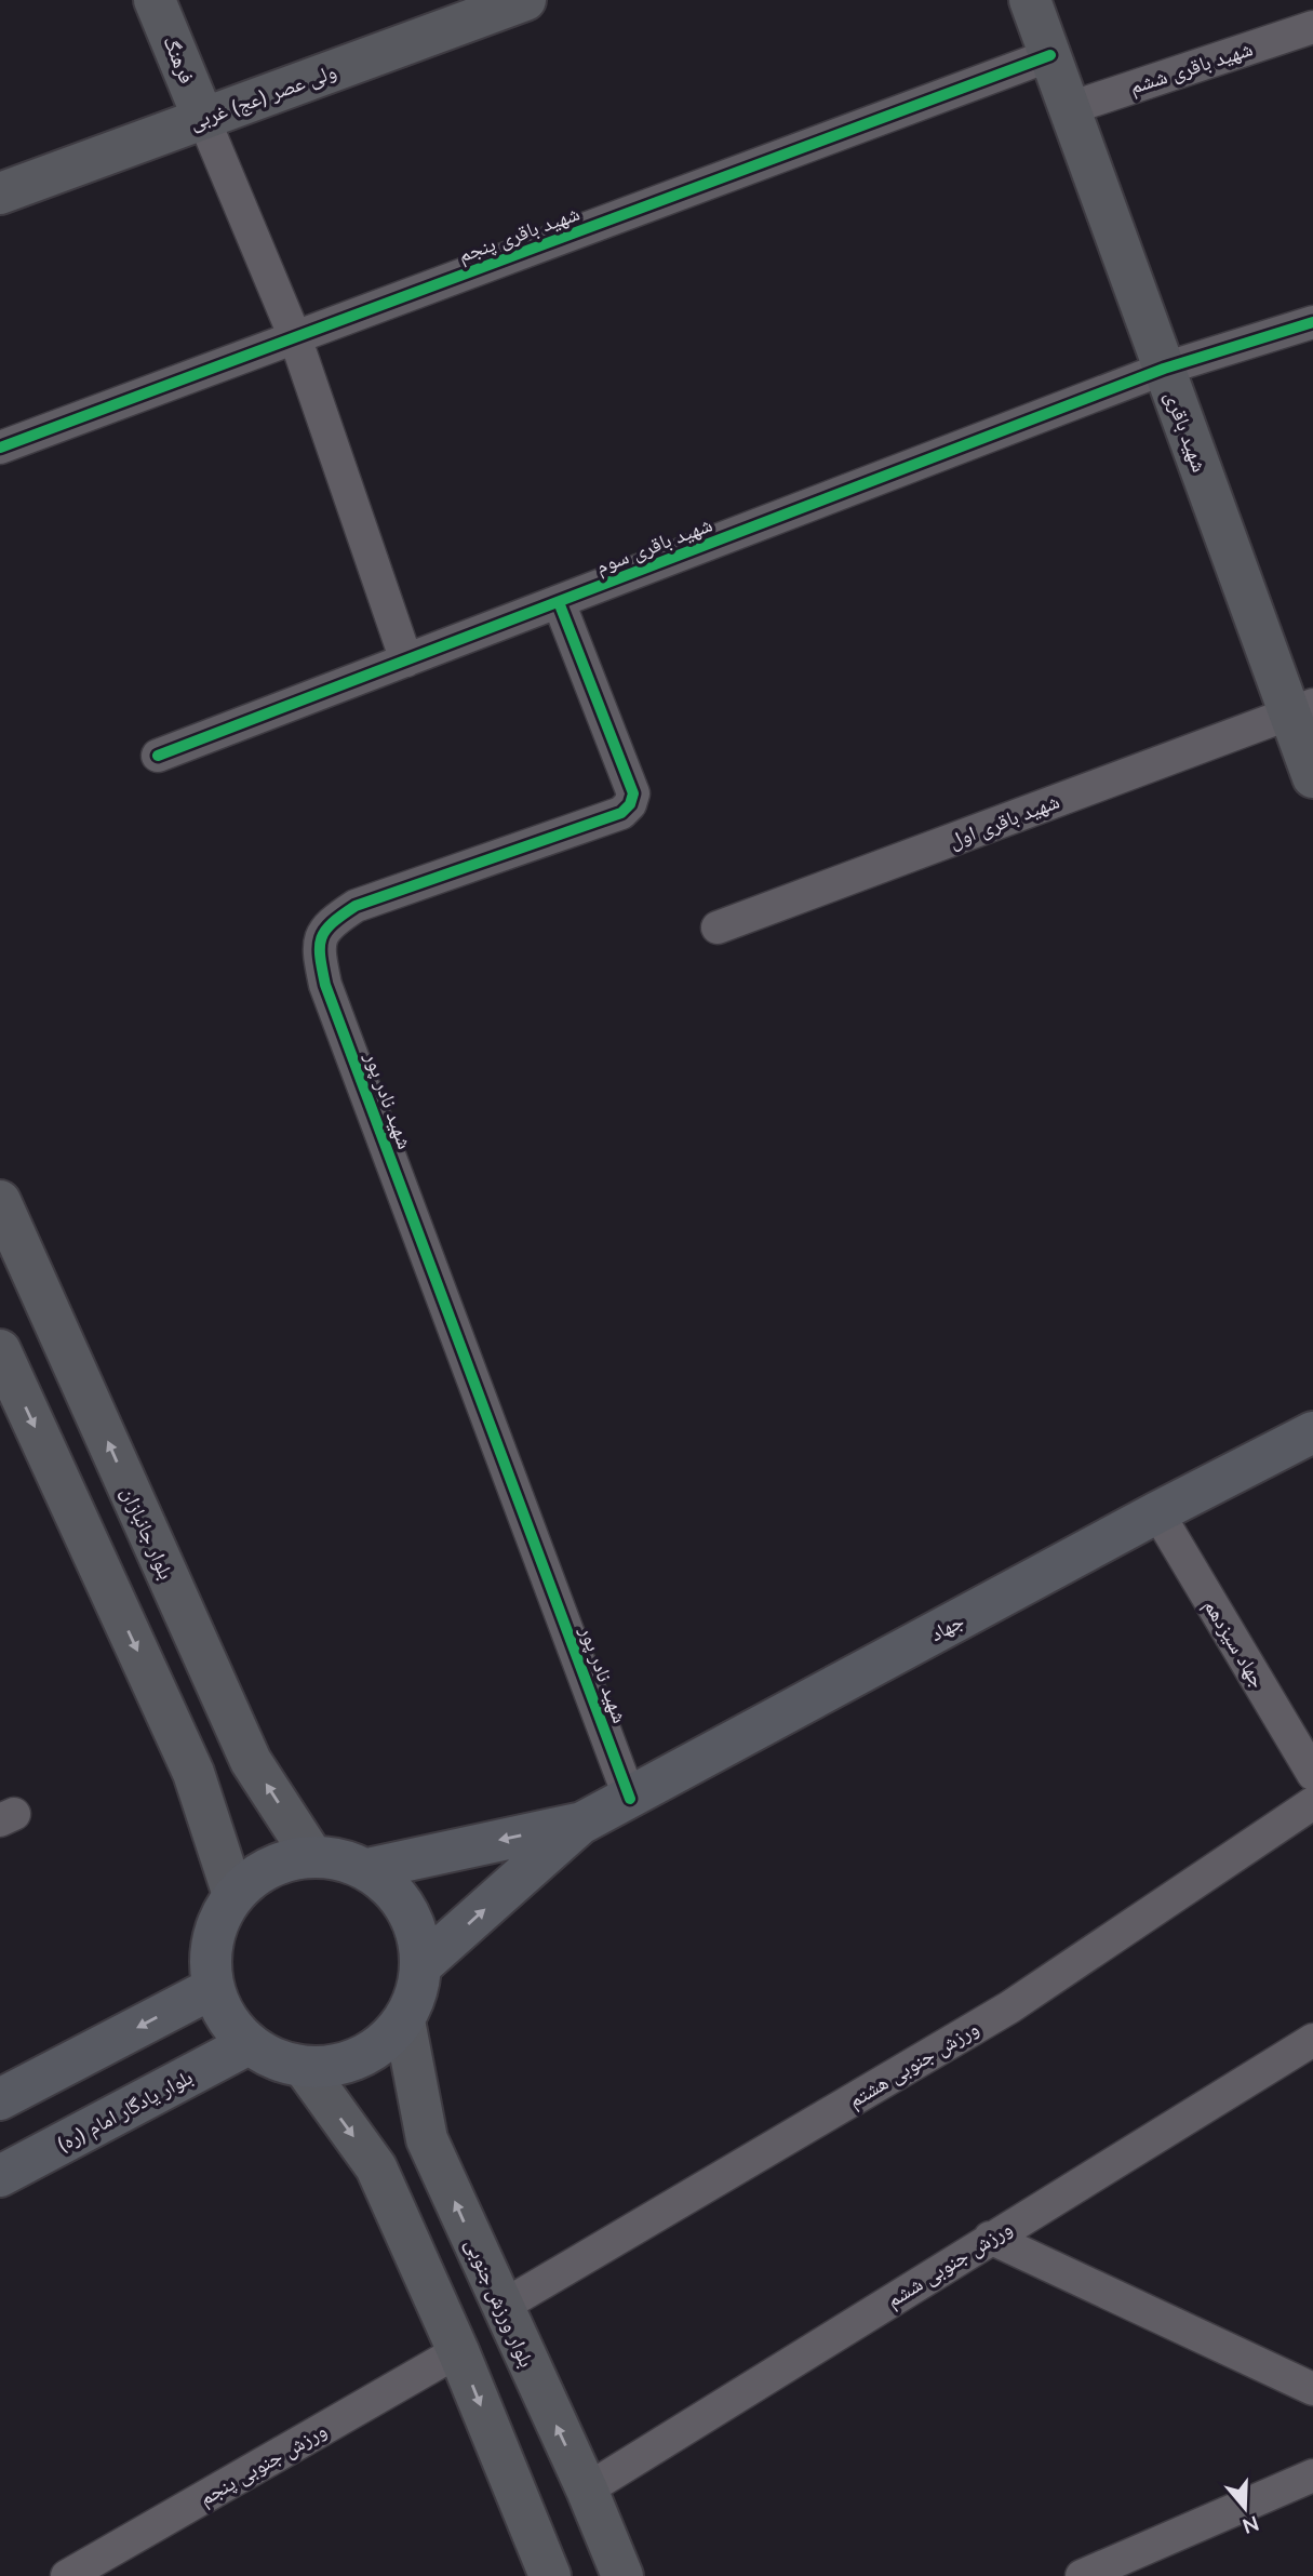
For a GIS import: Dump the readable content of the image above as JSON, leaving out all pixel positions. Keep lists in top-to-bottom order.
{
  "streets": {
    "main road": ["جهاد", "بلوار یادگار امام (ره)"],
    "street": [
      "فرهنگ",
      "شهید باقری ششم",
      "ولی عصر (عج) غربی",
      "شهید باقری پنجم",
      "شهید باقری",
      "شهید باقری سوم",
      "شهید باقری اول",
      "شهید نادر پور",
      "بلوار جانبازان",
      "جهاد سیزدهم",
      "ورزش جنوبی هشتم",
      "ورزش جنوبی ششم",
      "بلوار ورزش جنوبی",
      "ورزش جنوبی پنجم"
    ]
  },
  "crossings": [
    ["فرهنگ", "ولی عصر (عج) غربی"],
    ["شهید باقری ششم", "شهید باقری"],
    ["شهید باقری پنجم", "شهید باقری"],
    ["شهید باقری", "شهید باقری سوم"],
    ["شهید باقری", "شهید باقری اول"],
    ["شهید باقری سوم", "شهید نادر پور"],
    ["شهید نادر پور", "جهاد"],
    ["بلوار جانبازان", "جهاد"],
    ["بلوار جانبازان", "بلوار یادگار امام (ره)"],
    ["بلوار جانبازان", "بلوار ورزش جنوبی"],
    ["جهاد", "جهاد سیزدهم"],
    ["جهاد", "بلوار یادگار امام (ره)"],
    ["جهاد", "بلوار ورزش جنوبی"],
    ["ورزش جنوبی هشتم", "بلوار ورزش جنوبی"],
    ["بلوار یادگار امام (ره)", "بلوار ورزش جنوبی"],
    ["ورزش جنوبی ششم", "بلوار ورزش جنوبی"]
  ],
  "north": "bottom"
}
